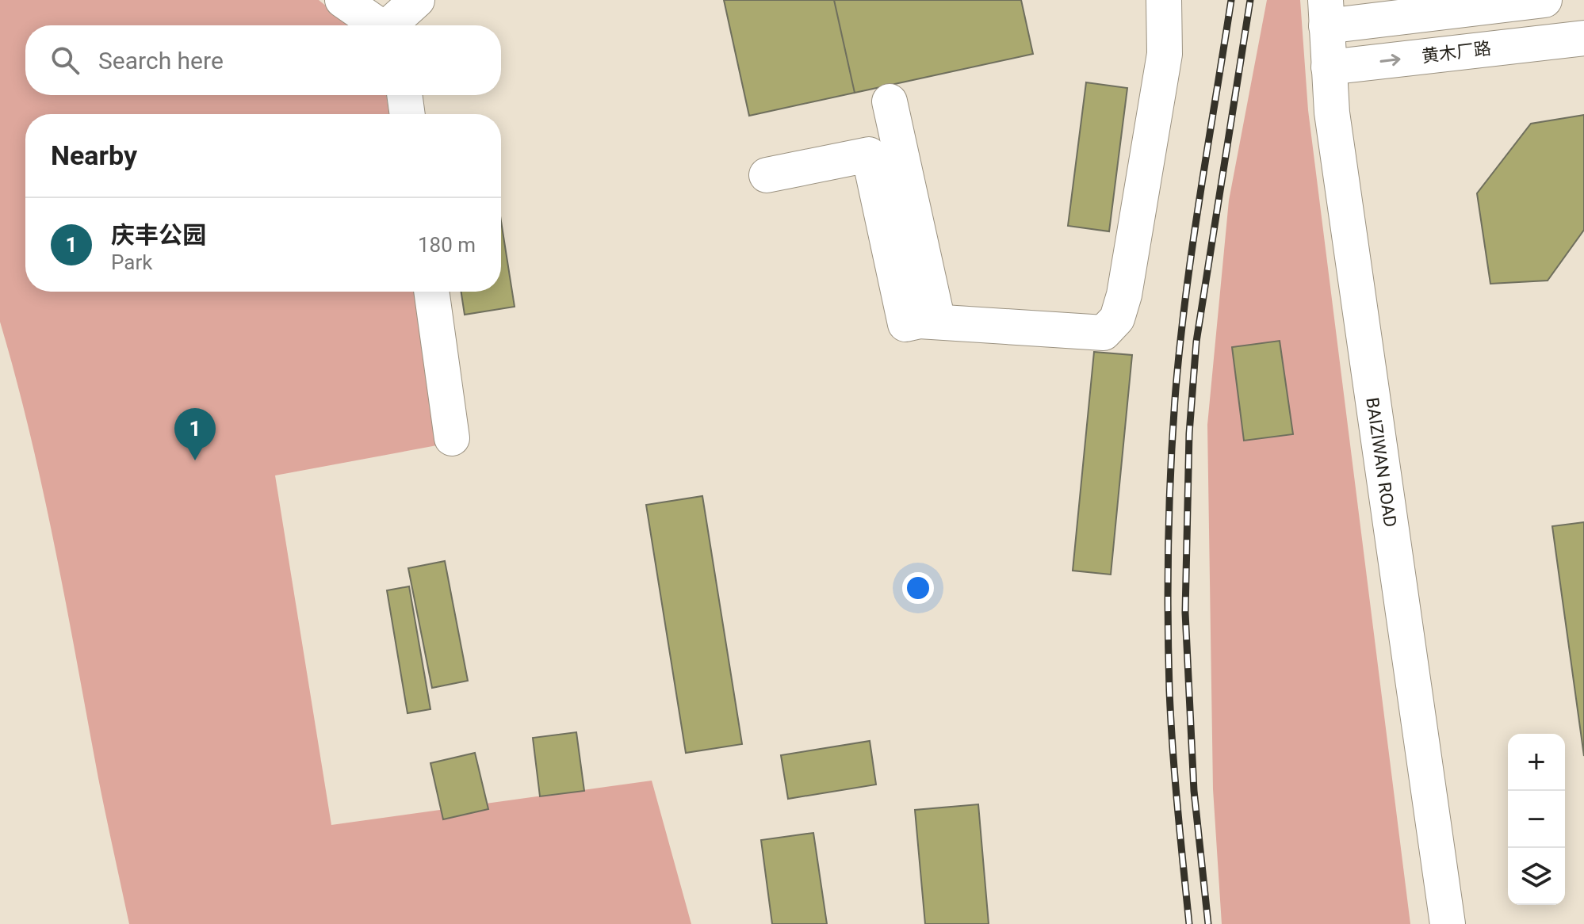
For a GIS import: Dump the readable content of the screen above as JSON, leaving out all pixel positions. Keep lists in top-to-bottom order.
{
  "streets": {
    "street": ["黄木厂路", "BAIZIWAN ROAD"]
  },
  "crossings": [
    ["黄木厂路", "BAIZIWAN ROAD"]
  ],
  "page": {
    "search": "Search here",
    "heading": "Nearby",
    "list": [
      {
        "mark": "1",
        "name": "庆丰公园",
        "note": "Park",
        "value": "180 m"
      }
    ],
    "pins": "1",
    "map_buttons": ["+", "−"]
  }
}
